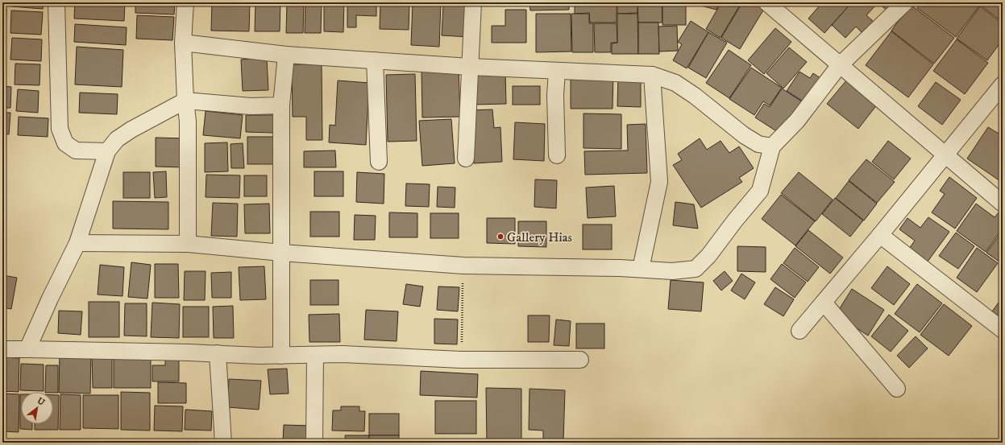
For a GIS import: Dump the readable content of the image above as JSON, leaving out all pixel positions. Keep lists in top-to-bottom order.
{
  "places": ["Gallery Hias"],
  "north": "top right"
}
